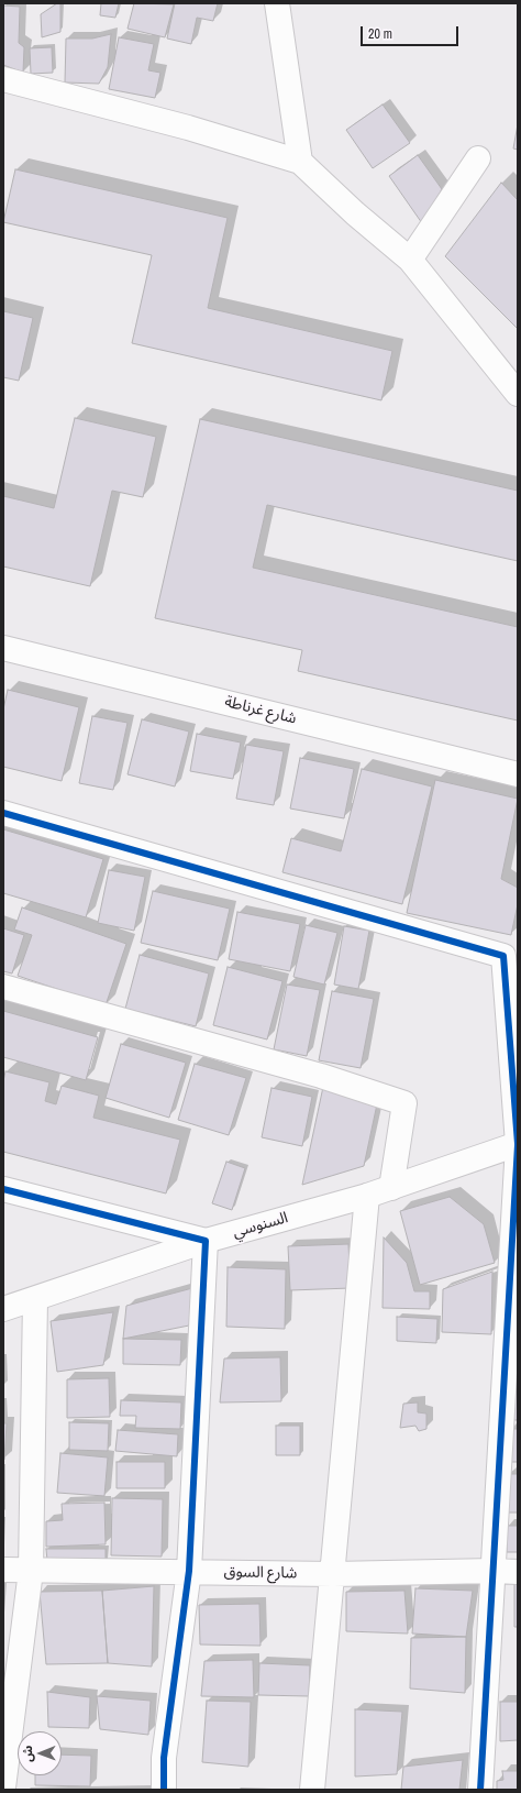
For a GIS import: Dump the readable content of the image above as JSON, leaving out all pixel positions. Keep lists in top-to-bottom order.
{
  "streets": {
    "street": ["شارع غرناطة", "السنوسي", "شارع السوق"]
  },
  "scale_bar": "20 m",
  "north": "left"
}
